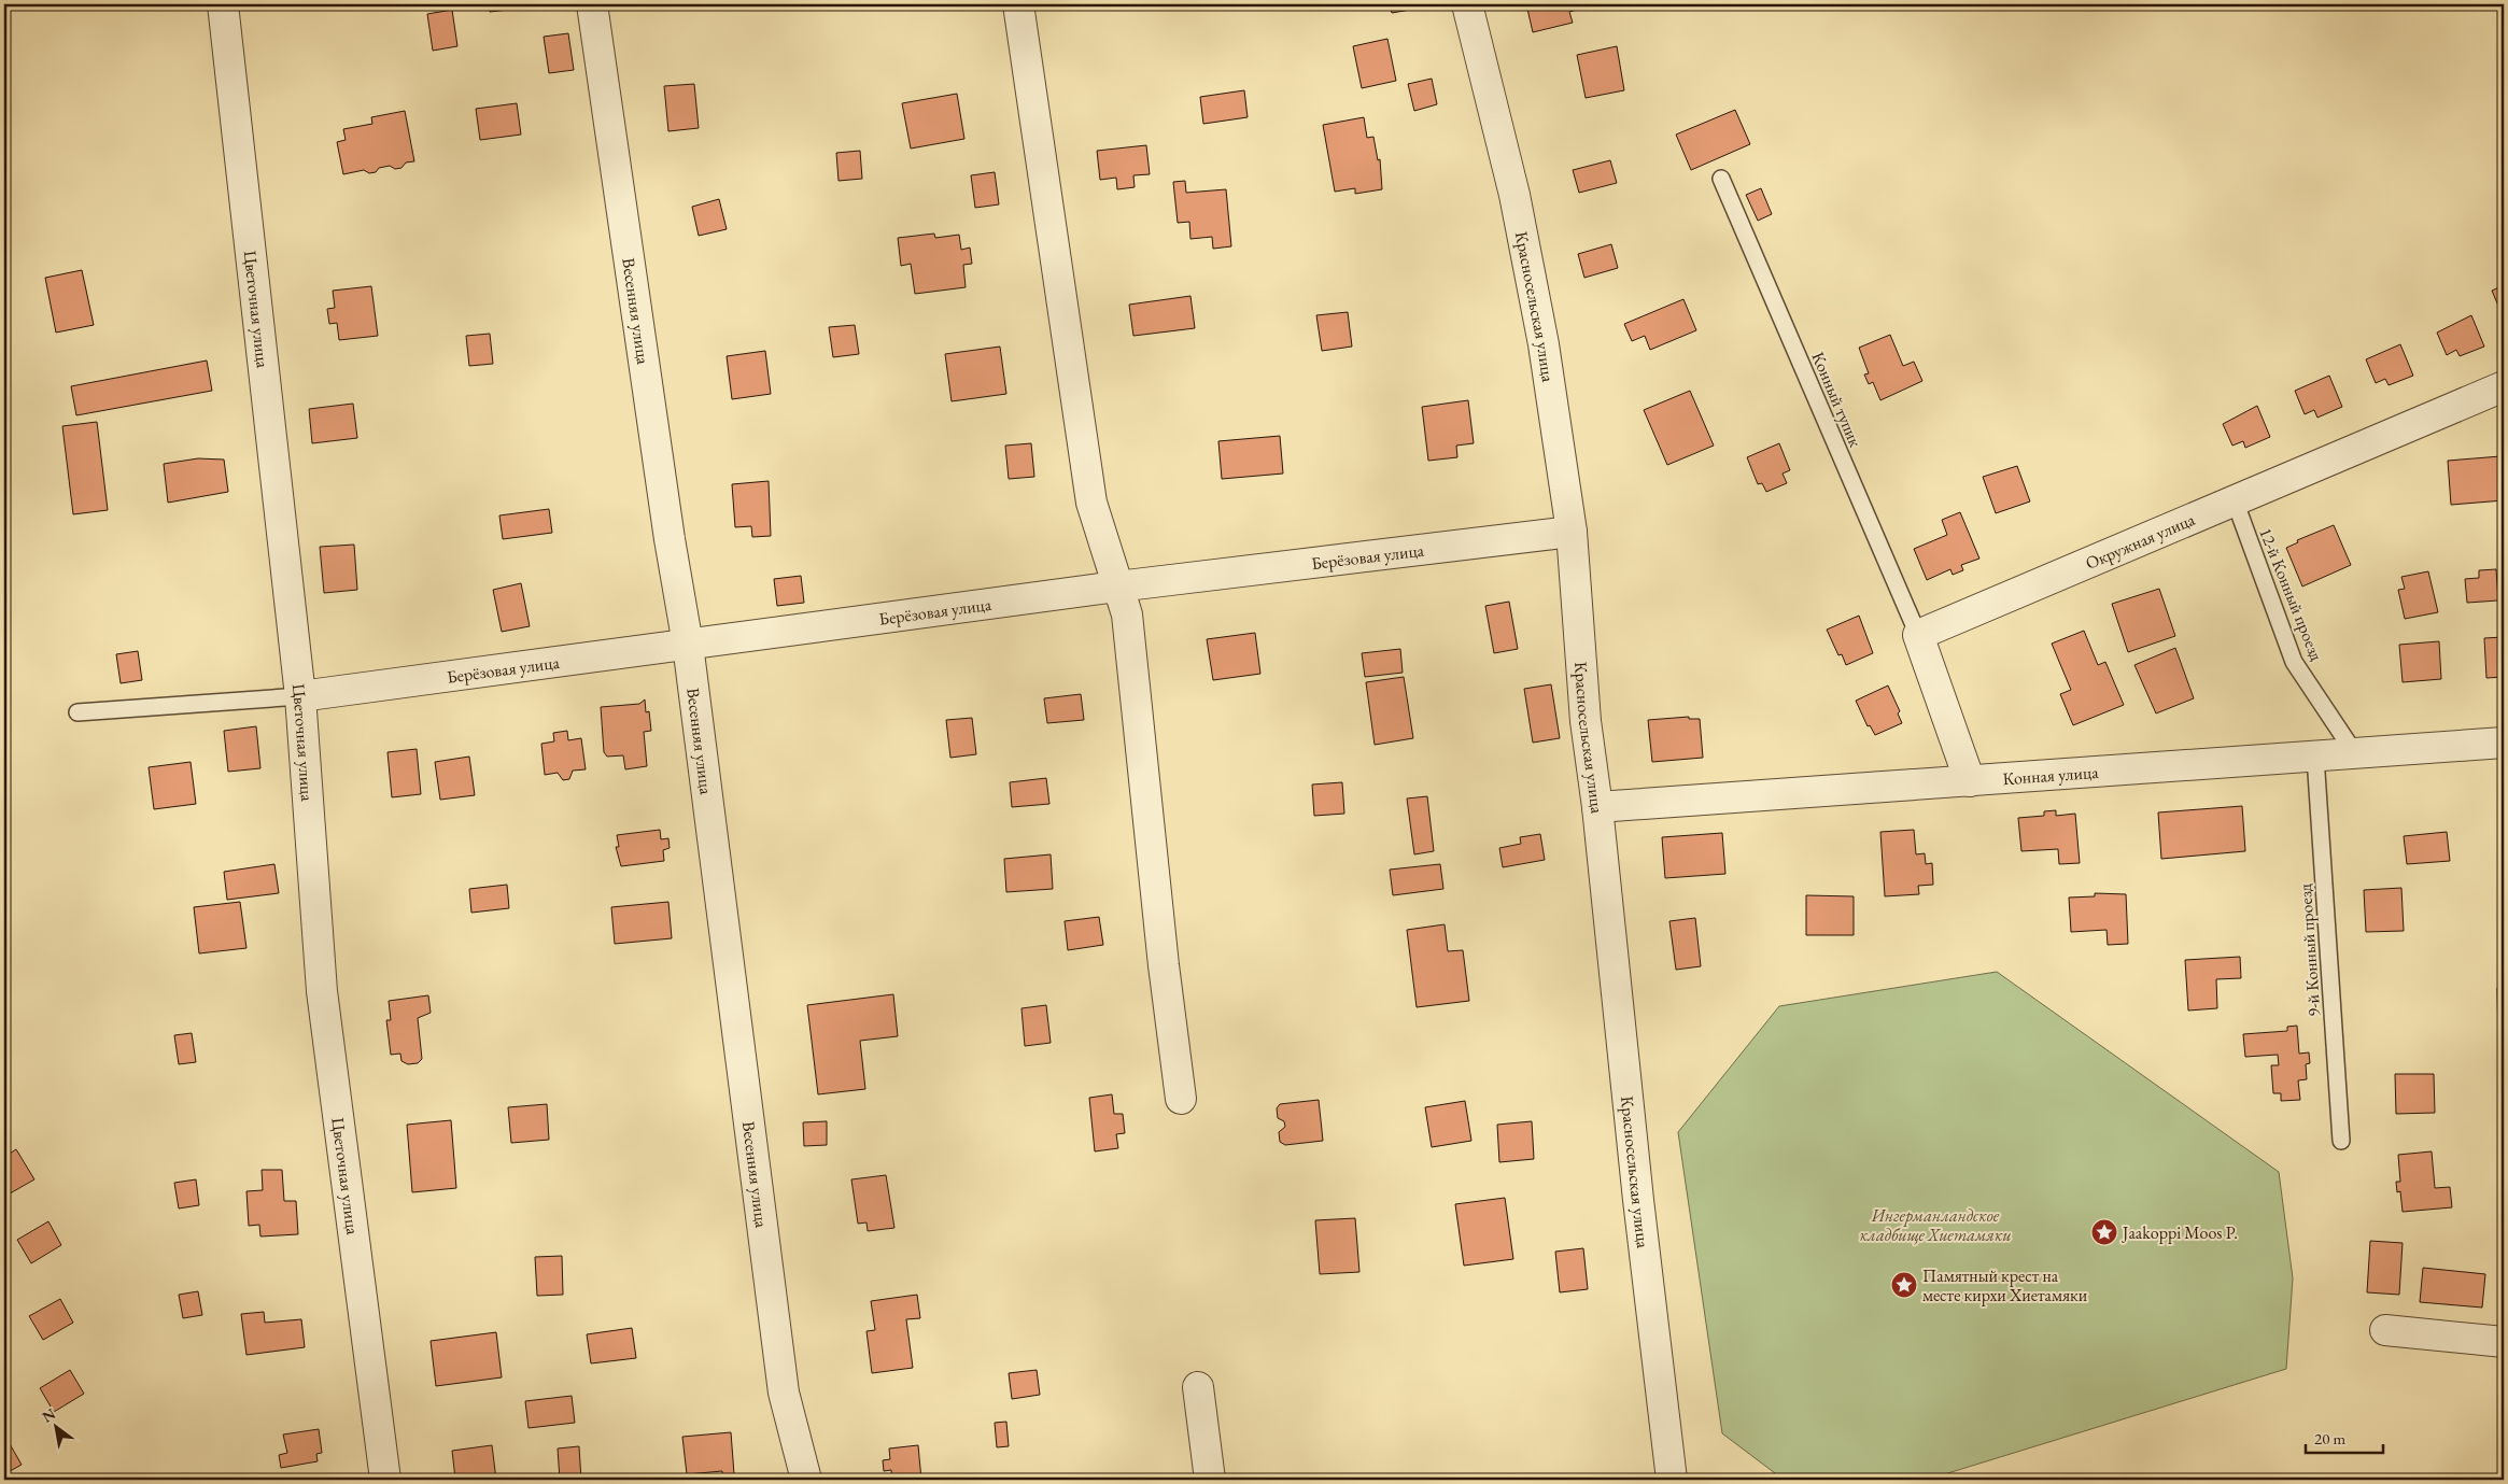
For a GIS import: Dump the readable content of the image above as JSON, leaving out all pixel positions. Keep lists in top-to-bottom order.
{
  "streets": {
    "street": [
      "Красносельская улица",
      "Цветочная улица",
      "Весенняя улица",
      "Окружная улица",
      "Берёзовая улица",
      "Конная улица"
    ],
    "lane": ["Конный тупик", "12-й Конный проезд", "9-й Конный проезд"]
  },
  "crossings": [
    ["Красносельская улица", "Берёзовая улица"],
    ["Красносельская улица", "Конная улица"],
    ["Цветочная улица", "Берёзовая улица"],
    ["Весенняя улица", "Берёзовая улица"],
    ["Конный тупик", "Окружная улица"],
    ["Окружная улица", "12-й Конный проезд"],
    ["12-й Конный проезд", "Конная улица"],
    ["Конная улица", "9-й Конный проезд"]
  ],
  "parks": ["Ингерманландское кладбище Хиетамяки"],
  "places": {
    "place": ["Jaakoppi Moos P.", "Памятный крест на месте кирхи Хиетамяки"]
  },
  "scale_bar": "20 m",
  "north": "top left"
}
